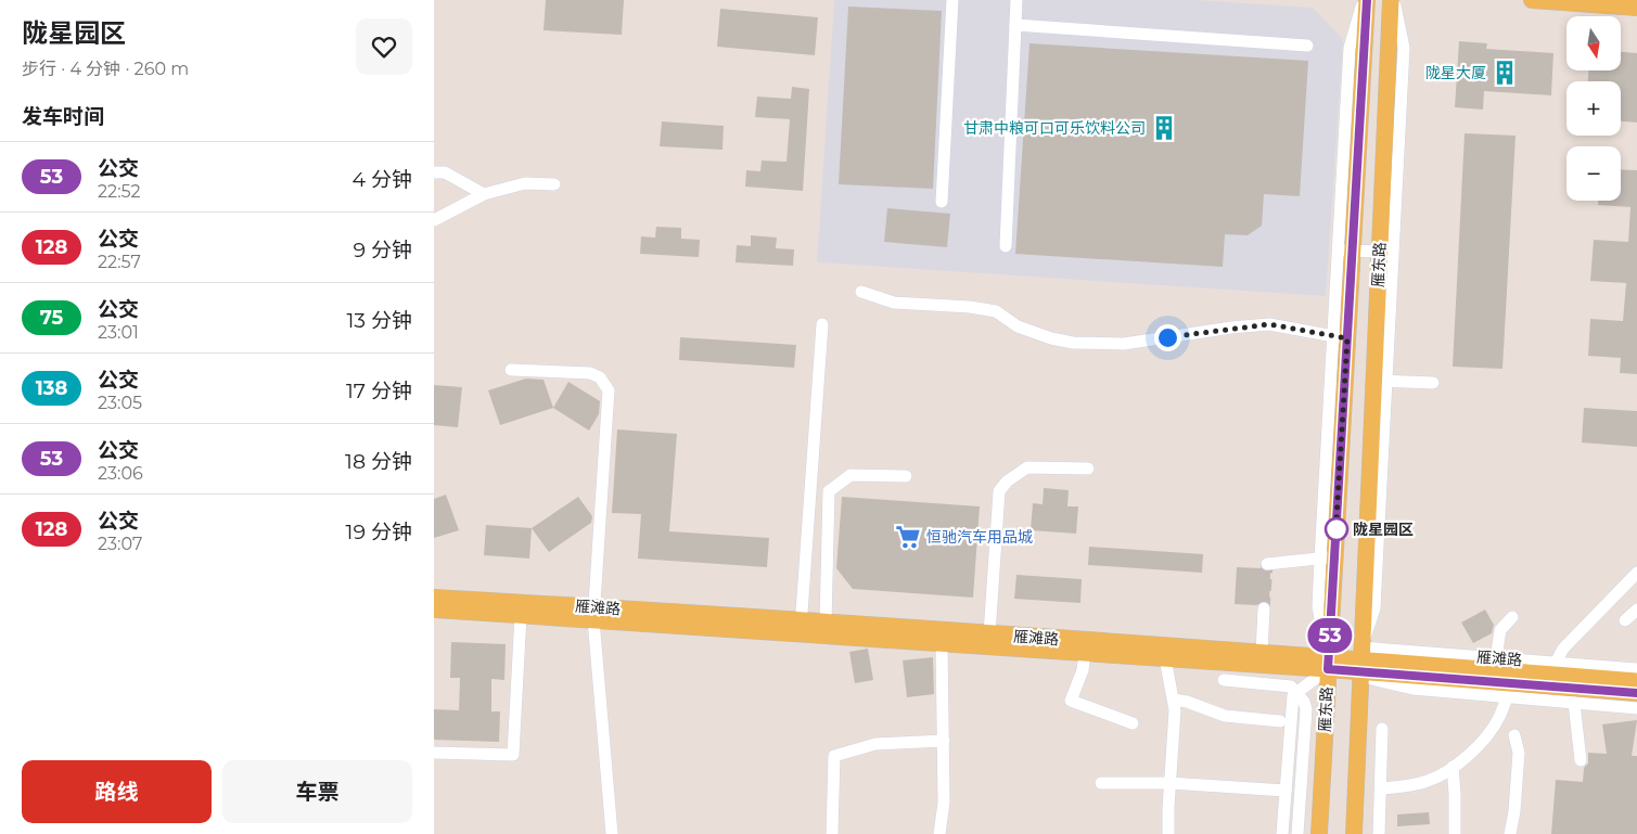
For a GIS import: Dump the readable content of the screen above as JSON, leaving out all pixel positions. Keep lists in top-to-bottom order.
{
  "streets": {
    "main road": ["雁东路", "雁滩路"]
  },
  "crossings": [
    ["雁东路", "雁滩路"]
  ],
  "places": {
    "building": ["陇星大厦", "甘肃中粮可口可乐饮料公司"],
    "other": ["陇星园区"],
    "supermarket": ["恒驰汽车用品城"]
  },
  "lines": ["bus line 53"],
  "north": "bottom",
  "page": {
    "heading": [
      ["陇星园区", "步行 · 4 分钟 · 260 m"],
      "发车时间"
    ],
    "on_map": "53",
    "map_buttons": ["+", "−"],
    "list": [
      {
        "mark": "53",
        "name": "公交",
        "note": "22:52",
        "value": "4 分钟"
      },
      {
        "mark": "128",
        "name": "公交",
        "note": "22:57",
        "value": "9 分钟"
      },
      {
        "mark": "75",
        "name": "公交",
        "note": "23:01",
        "value": "13 分钟"
      },
      {
        "mark": "138",
        "name": "公交",
        "note": "23:05",
        "value": "17 分钟"
      },
      {
        "mark": "53",
        "name": "公交",
        "note": "23:06",
        "value": "18 分钟"
      },
      {
        "mark": "128",
        "name": "公交",
        "note": "23:07",
        "value": "19 分钟"
      }
    ],
    "buttons": ["路线", "车票"]
  }
}
